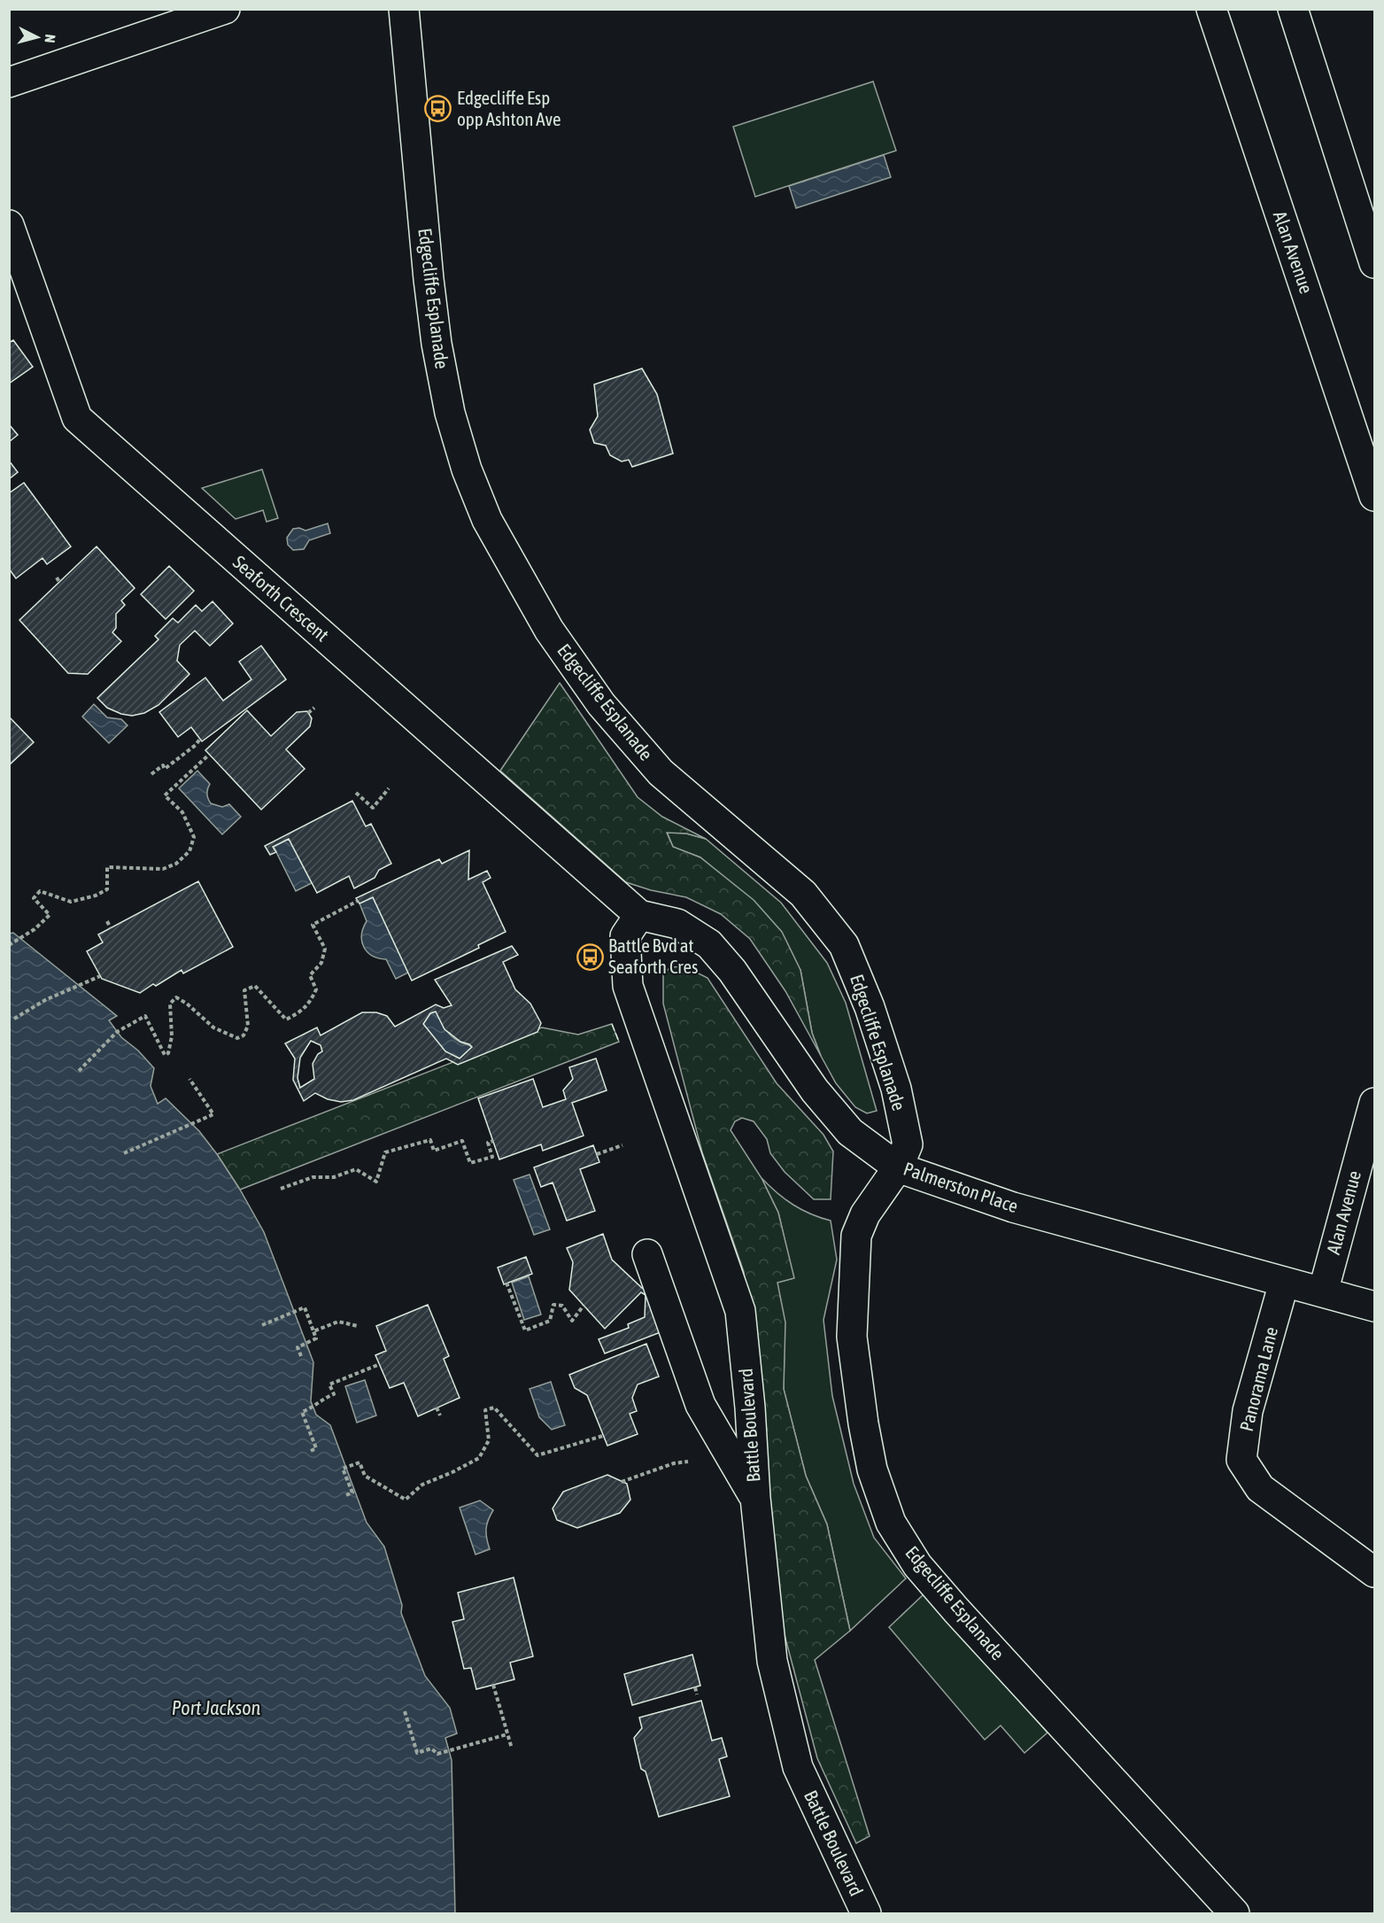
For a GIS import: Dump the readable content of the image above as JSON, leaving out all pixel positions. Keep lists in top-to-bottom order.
{
  "streets": {
    "street": [
      "Alan Avenue",
      "Edgecliffe Esplanade",
      "Seaforth Crescent",
      "Palmerston Place",
      "Panorama Lane",
      "Battle Boulevard"
    ]
  },
  "crossings": [
    ["Alan Avenue", "Palmerston Place"],
    ["Edgecliffe Esplanade", "Palmerston Place"],
    ["Seaforth Crescent", "Palmerston Place"],
    ["Seaforth Crescent", "Battle Boulevard"],
    ["Palmerston Place", "Panorama Lane"],
    ["Palmerston Place", "Battle Boulevard"]
  ],
  "water": ["Port Jackson"],
  "places": {
    "bus stop": ["Edgecliffe Esp opp Ashton Ave", "Battle Bvd at Seaforth Cres"]
  },
  "north": "right"
}
